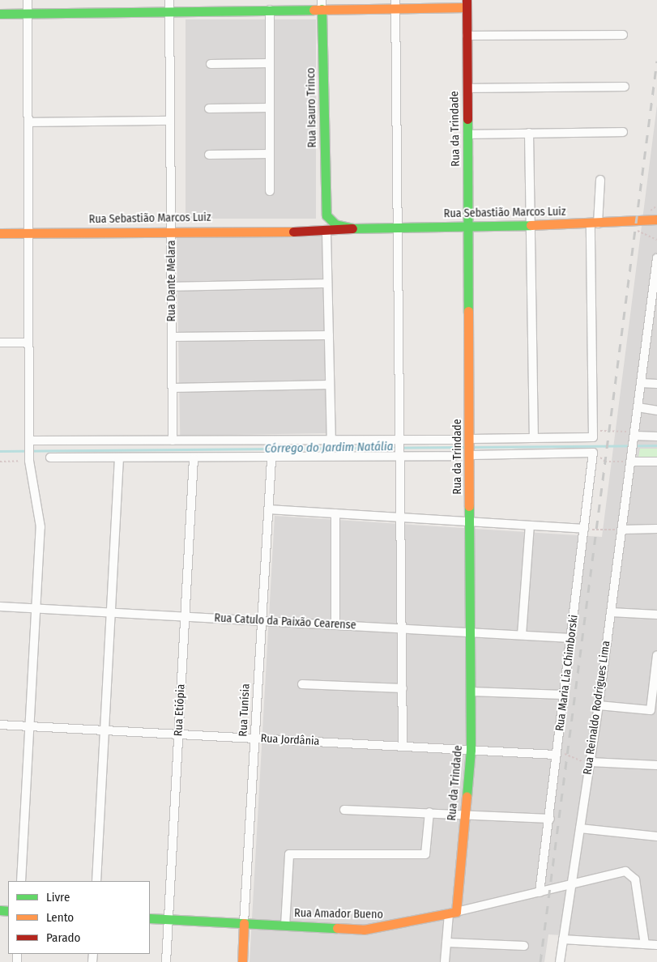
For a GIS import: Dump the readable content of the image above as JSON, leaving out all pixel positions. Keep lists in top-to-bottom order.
{
  "streets": {
    "main road": [
      "Rua Isauro Trinco",
      "Rua da Trindade",
      "Rua Sebastião Marcos Luiz",
      "Rua Tunísia",
      "Rua Amador Bueno"
    ],
    "street": [
      "Rua Dante Melara",
      "Rua Catulo da Paixão Cearense",
      "Rua Maria Lia Chimborski",
      "Rua Reinaldo Rodrigues Lima",
      "Rua Etiópia",
      "Rua Jordânia"
    ]
  },
  "crossings": [
    ["Rua Isauro Trinco", "Rua Sebastião Marcos Luiz"],
    ["Rua da Trindade", "Rua Sebastião Marcos Luiz"],
    ["Rua da Trindade", "Rua Catulo da Paixão Cearense"],
    ["Rua da Trindade", "Rua Jordânia"],
    ["Rua da Trindade", "Rua Amador Bueno"],
    ["Rua Sebastião Marcos Luiz", "Rua Dante Melara"],
    ["Rua Catulo da Paixão Cearense", "Rua Maria Lia Chimborski"],
    ["Rua Catulo da Paixão Cearense", "Rua Etiópia"],
    ["Rua Catulo da Paixão Cearense", "Rua Tunísia"],
    ["Rua Maria Lia Chimborski", "Rua Jordânia"],
    ["Rua Maria Lia Chimborski", "Rua Amador Bueno"],
    ["Rua Reinaldo Rodrigues Lima", "Rua Amador Bueno"],
    ["Rua Etiópia", "Rua Jordânia"],
    ["Rua Etiópia", "Rua Amador Bueno"],
    ["Rua Tunísia", "Rua Jordânia"],
    ["Rua Tunísia", "Rua Amador Bueno"]
  ],
  "water": ["Córrego do Jardim Natália"],
  "legend": ["Livre", "Lento", "Parado"]
}
